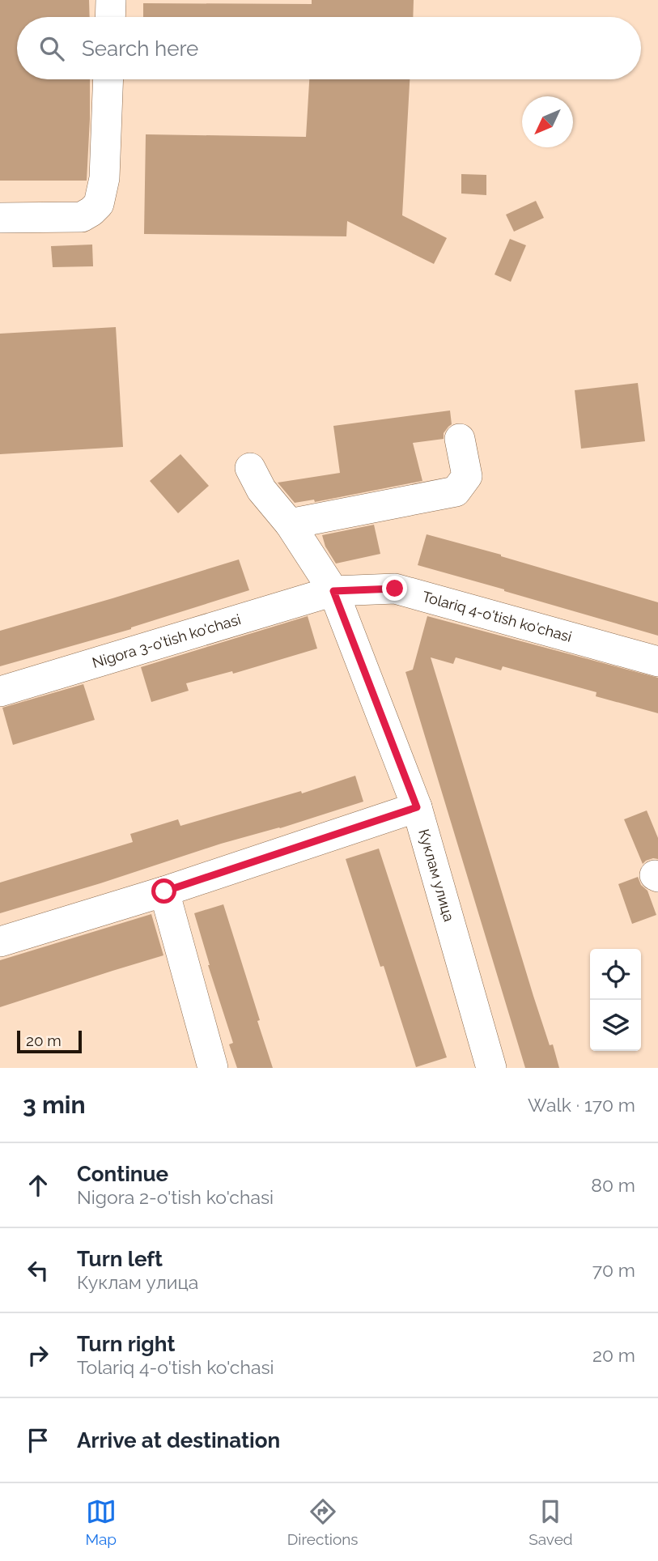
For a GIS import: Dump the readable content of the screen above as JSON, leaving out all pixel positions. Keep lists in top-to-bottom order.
{
  "streets": {
    "street": ["Tolariq 4-o'tish ko'chasi", "Nigora 3-o'tish ko'chasi", "Куклам улица"]
  },
  "crossings": [
    ["Tolariq 4-o'tish ko'chasi", "Nigora 3-o'tish ko'chasi"],
    ["Tolariq 4-o'tish ko'chasi", "Куклам улица"],
    ["Nigora 3-o'tish ko'chasi", "Куклам улица"]
  ],
  "scale_bar": "20 m",
  "north": "bottom left",
  "page": {
    "search": "Search here",
    "scale": "20 m",
    "heading": ["3 min", "Walk · 170 m"],
    "list": [
      ["Continue", "Nigora 2-o'tish ko'chasi", "80 m"],
      ["Turn left", "Куклам улица", "70 m"],
      ["Turn right", "Tolariq 4-o'tish ko'chasi", "20 m"],
      "Arrive at destination"
    ],
    "nav": ["Map", "Directions", "Saved"]
  }
}
